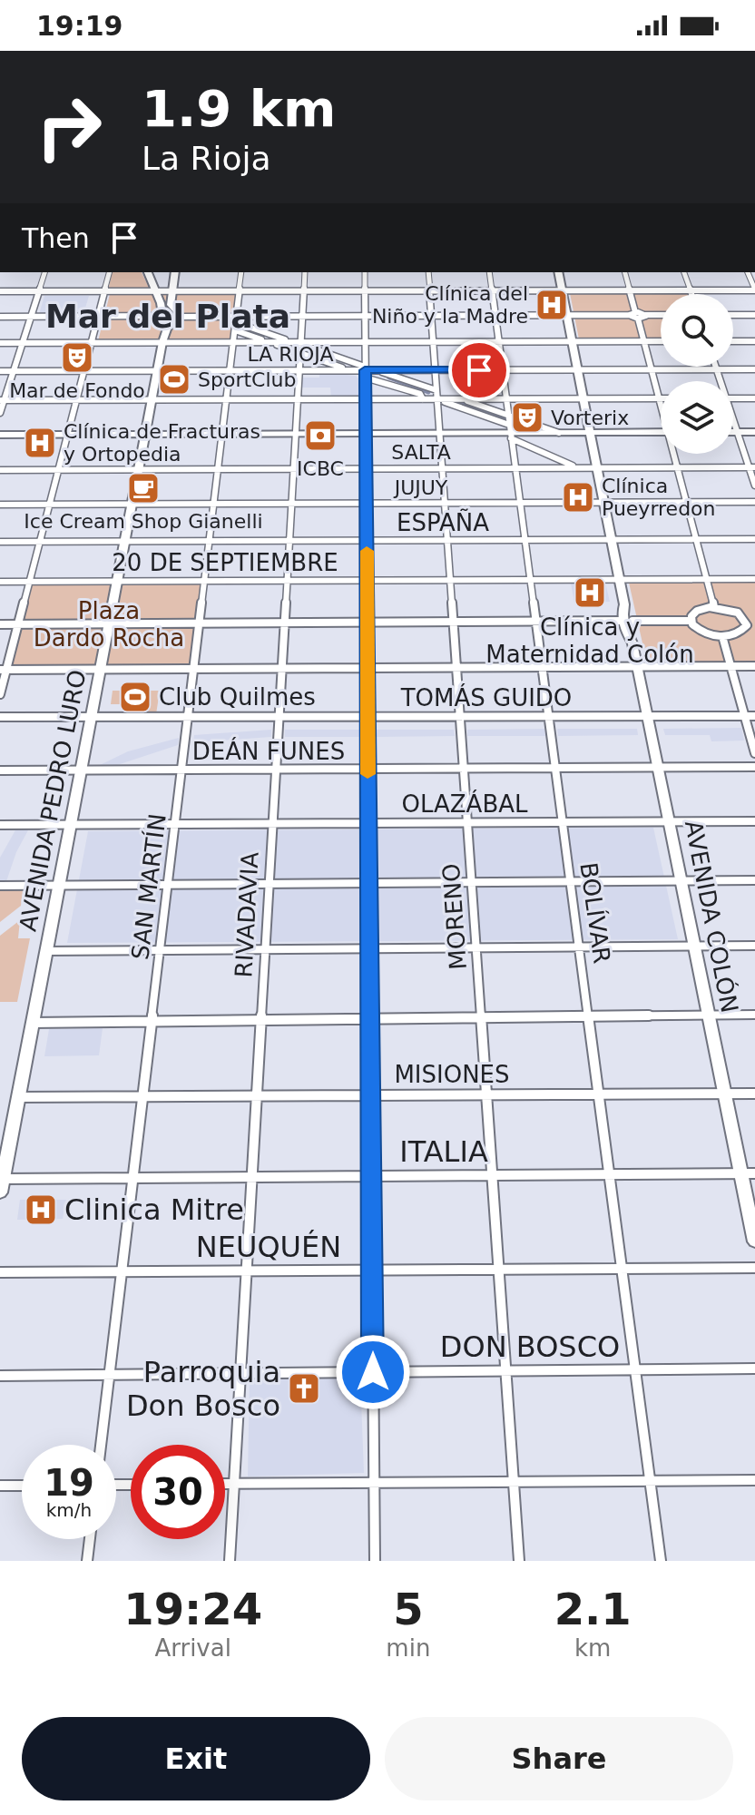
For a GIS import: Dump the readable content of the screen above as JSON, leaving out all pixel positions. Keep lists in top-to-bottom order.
{
  "streets": {
    "main road": ["AVENIDA PEDRO LURO", "AVENIDA COLÓN"],
    "street": [
      "LA RIOJA",
      "SALTA",
      "JUJUY",
      "ESPAÑA",
      "20 DE SEPTIEMBRE",
      "TOMÁS GUIDO",
      "DEÁN FUNES",
      "OLAZÁBAL",
      "SAN MARTÍN",
      "BOLÍVAR",
      "RIVADAVIA",
      "MORENO",
      "MISIONES",
      "ITALIA",
      "NEUQUÉN",
      "DON BOSCO"
    ]
  },
  "crossings": [
    ["LA RIOJA", "AVENIDA PEDRO LURO"],
    ["LA RIOJA", "SAN MARTÍN"],
    ["LA RIOJA", "BOLÍVAR"],
    ["LA RIOJA", "RIVADAVIA"],
    ["LA RIOJA", "MORENO"],
    ["LA RIOJA", "AVENIDA COLÓN"],
    ["SALTA", "AVENIDA PEDRO LURO"],
    ["SALTA", "SAN MARTÍN"],
    ["SALTA", "BOLÍVAR"],
    ["SALTA", "RIVADAVIA"],
    ["SALTA", "MORENO"],
    ["SALTA", "AVENIDA COLÓN"],
    ["JUJUY", "AVENIDA PEDRO LURO"],
    ["JUJUY", "SAN MARTÍN"],
    ["JUJUY", "BOLÍVAR"],
    ["JUJUY", "RIVADAVIA"],
    ["JUJUY", "MORENO"],
    ["JUJUY", "AVENIDA COLÓN"],
    ["ESPAÑA", "AVENIDA PEDRO LURO"],
    ["ESPAÑA", "SAN MARTÍN"],
    ["ESPAÑA", "BOLÍVAR"],
    ["ESPAÑA", "RIVADAVIA"],
    ["ESPAÑA", "MORENO"],
    ["ESPAÑA", "AVENIDA COLÓN"],
    ["20 DE SEPTIEMBRE", "AVENIDA PEDRO LURO"],
    ["20 DE SEPTIEMBRE", "SAN MARTÍN"],
    ["20 DE SEPTIEMBRE", "BOLÍVAR"],
    ["20 DE SEPTIEMBRE", "RIVADAVIA"],
    ["20 DE SEPTIEMBRE", "MORENO"],
    ["20 DE SEPTIEMBRE", "AVENIDA COLÓN"],
    ["TOMÁS GUIDO", "AVENIDA PEDRO LURO"],
    ["TOMÁS GUIDO", "SAN MARTÍN"],
    ["TOMÁS GUIDO", "BOLÍVAR"],
    ["TOMÁS GUIDO", "RIVADAVIA"],
    ["TOMÁS GUIDO", "MORENO"],
    ["TOMÁS GUIDO", "AVENIDA COLÓN"],
    ["DEÁN FUNES", "AVENIDA PEDRO LURO"],
    ["DEÁN FUNES", "SAN MARTÍN"],
    ["DEÁN FUNES", "BOLÍVAR"],
    ["DEÁN FUNES", "RIVADAVIA"],
    ["DEÁN FUNES", "MORENO"],
    ["DEÁN FUNES", "AVENIDA COLÓN"],
    ["AVENIDA PEDRO LURO", "OLAZÁBAL"],
    ["AVENIDA PEDRO LURO", "MISIONES"],
    ["AVENIDA PEDRO LURO", "ITALIA"],
    ["OLAZÁBAL", "SAN MARTÍN"],
    ["OLAZÁBAL", "BOLÍVAR"],
    ["OLAZÁBAL", "RIVADAVIA"],
    ["OLAZÁBAL", "MORENO"],
    ["OLAZÁBAL", "AVENIDA COLÓN"],
    ["SAN MARTÍN", "MISIONES"],
    ["SAN MARTÍN", "ITALIA"],
    ["SAN MARTÍN", "NEUQUÉN"],
    ["SAN MARTÍN", "DON BOSCO"],
    ["BOLÍVAR", "MISIONES"],
    ["BOLÍVAR", "ITALIA"],
    ["BOLÍVAR", "NEUQUÉN"],
    ["BOLÍVAR", "DON BOSCO"],
    ["RIVADAVIA", "MISIONES"],
    ["RIVADAVIA", "ITALIA"],
    ["RIVADAVIA", "NEUQUÉN"],
    ["RIVADAVIA", "DON BOSCO"],
    ["MORENO", "MISIONES"],
    ["MORENO", "ITALIA"],
    ["MORENO", "NEUQUÉN"],
    ["MORENO", "DON BOSCO"],
    ["AVENIDA COLÓN", "MISIONES"],
    ["AVENIDA COLÓN", "ITALIA"]
  ],
  "districts": ["Mar del Plata"],
  "parks": ["Plaza Dardo Rocha"],
  "places": {
    "hospital": [
      "Clínica del Niño y la Madre",
      "Clínica de Fracturas y Ortopedia",
      "Clínica Pueyrredon",
      "Clínica y Maternidad Colón",
      "Clinica Mitre"
    ],
    "theatre": ["Mar de Fondo", "Vorterix"],
    "sports": ["SportClub", "Club Quilmes"],
    "bank": ["ICBC"],
    "cafe": ["Ice Cream Shop Gianelli"],
    "church": ["Parroquia Don Bosco"]
  },
  "page": {
    "status": "19:19",
    "turn": ["1.9 km", "La Rioja"],
    "then": "Then",
    "speed": "19 km/h",
    "limit": "30",
    "eta": [
      "19:24",
      "Arrival",
      "5",
      "min",
      "2.1",
      "km"
    ],
    "buttons": ["Exit", "Share"]
  }
}
